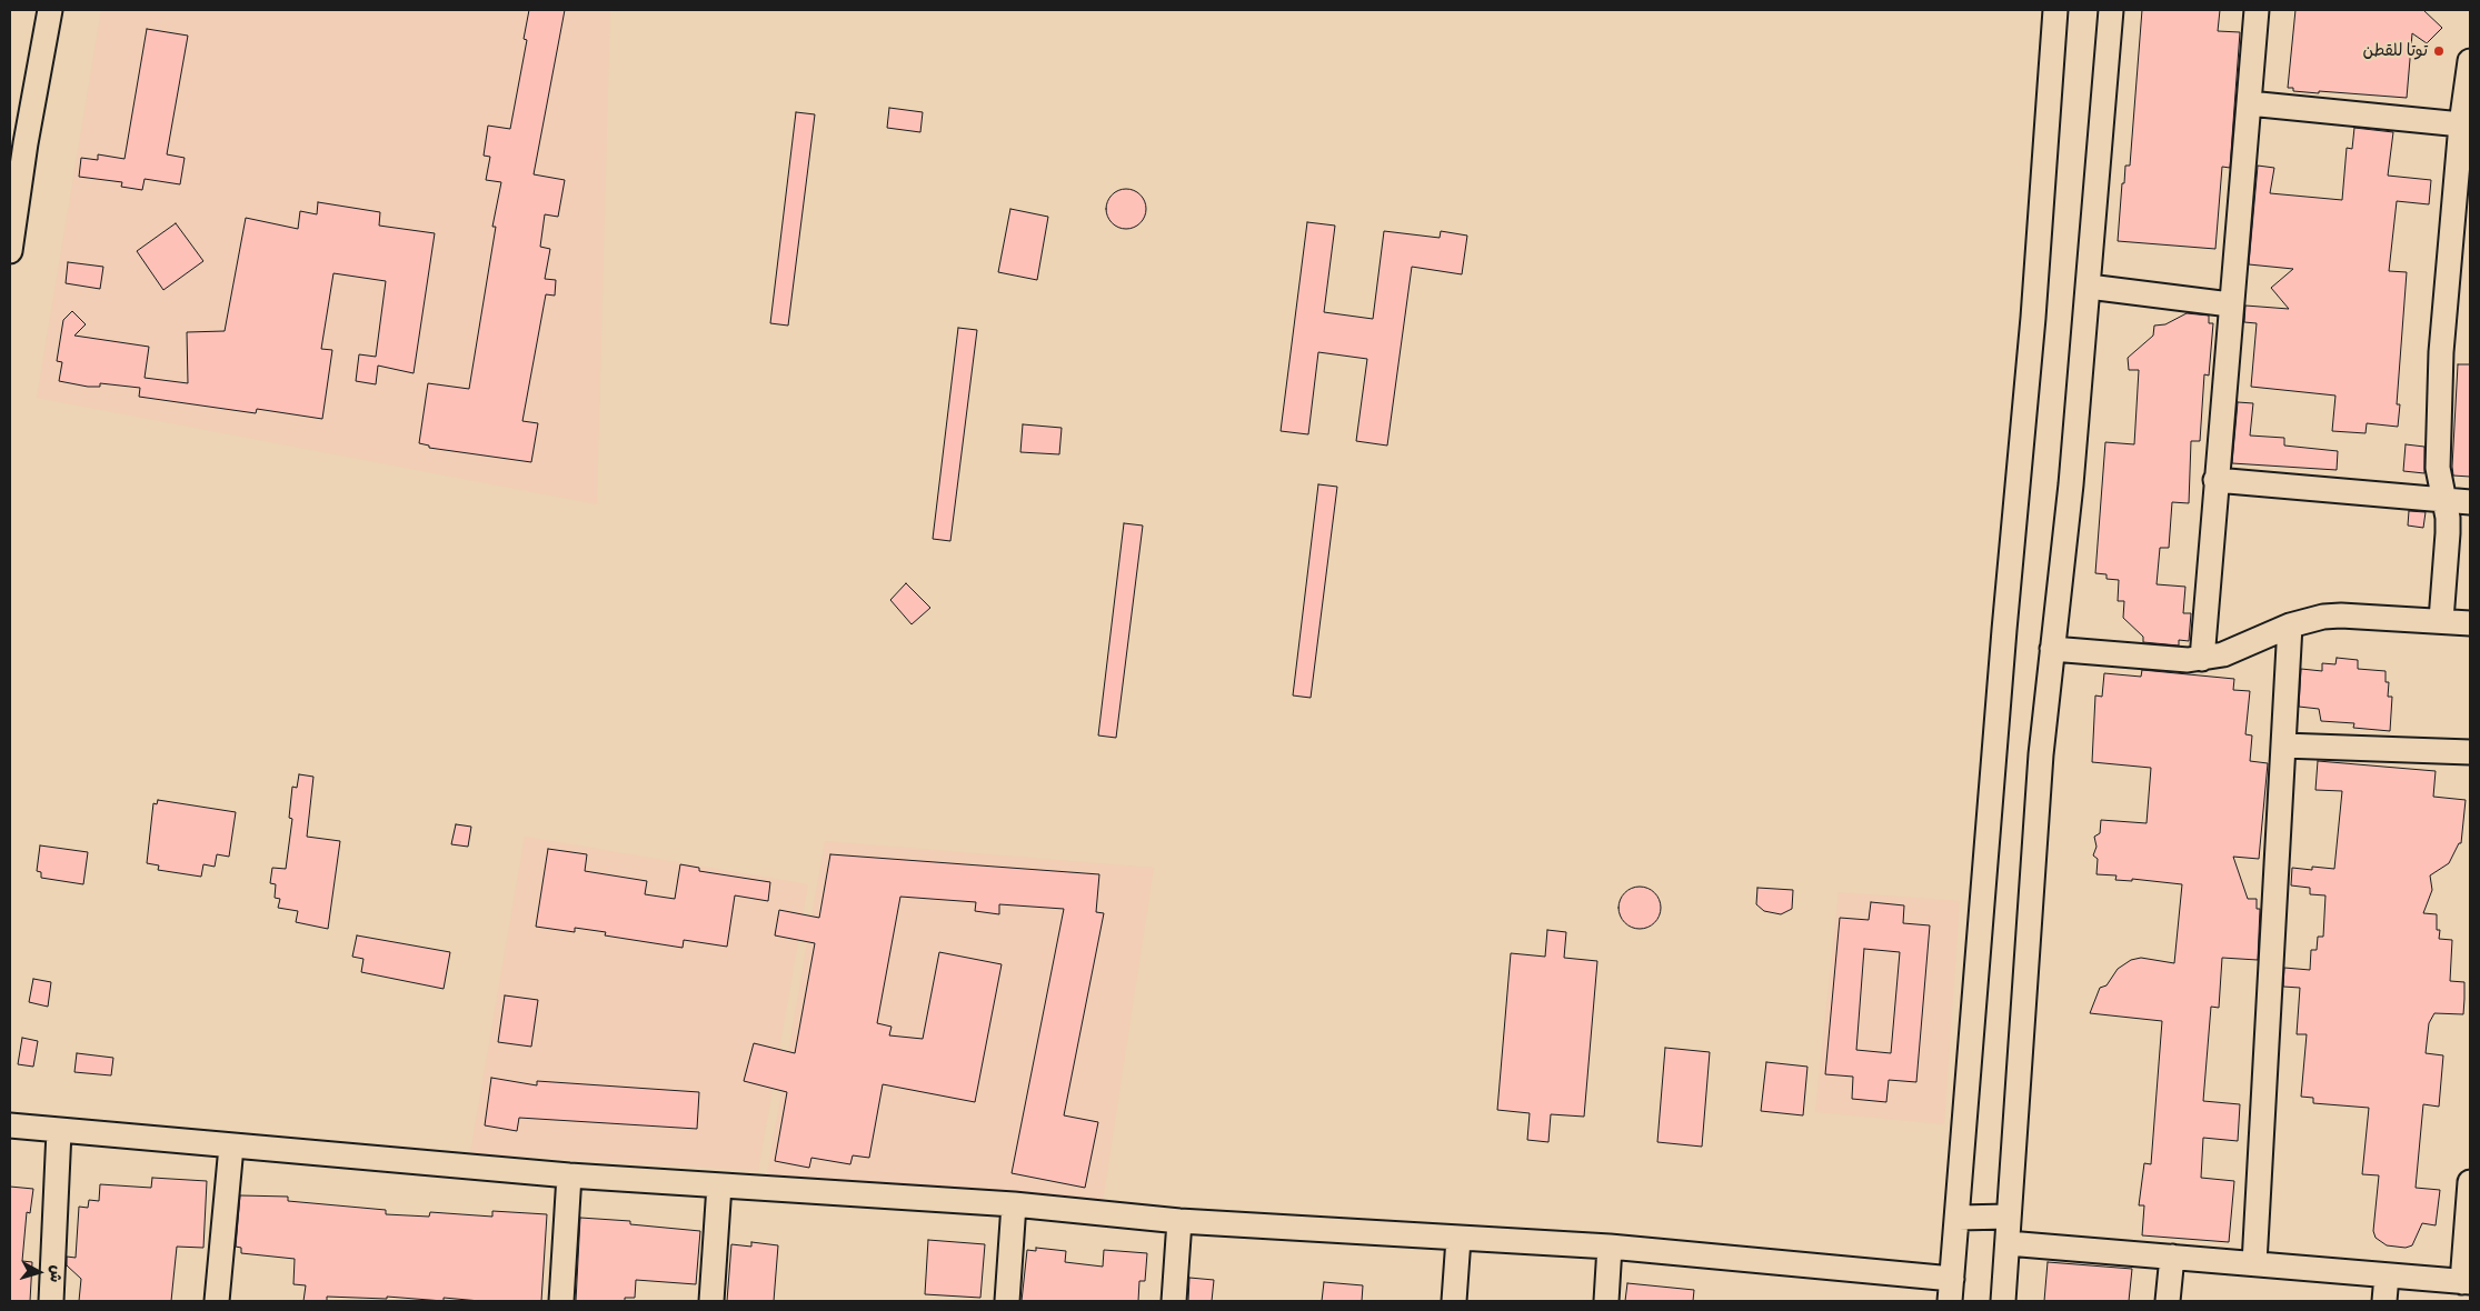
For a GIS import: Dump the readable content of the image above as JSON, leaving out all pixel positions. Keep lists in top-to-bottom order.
{
  "places": ["توتا للقطن"],
  "north": "right"
}
